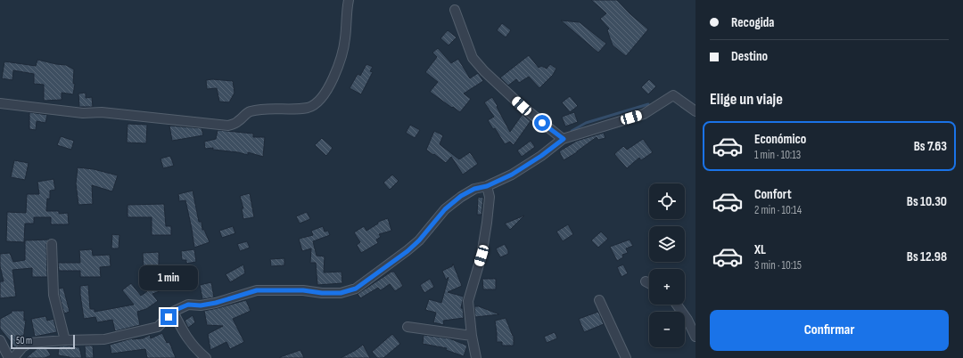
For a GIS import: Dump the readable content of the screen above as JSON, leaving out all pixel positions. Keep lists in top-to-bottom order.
{
  "scale_bar": "50 m",
  "page": {
    "banner": ["Recogida", "Destino"],
    "heading": "Elige un viaje",
    "list": [
      {
        "name": "Económico",
        "note": "1 min · 10:13",
        "value": "Bs 7.63"
      },
      {
        "name": "Confort",
        "note": "2 min · 10:14",
        "value": "Bs 10.30"
      },
      {
        "name": "XL",
        "note": "3 min · 10:15",
        "value": "Bs 12.98"
      }
    ],
    "map_buttons": ["+", "−"],
    "bubble": "1 min",
    "buttons": "Confirmar",
    "scale": "50 m"
  }
}
